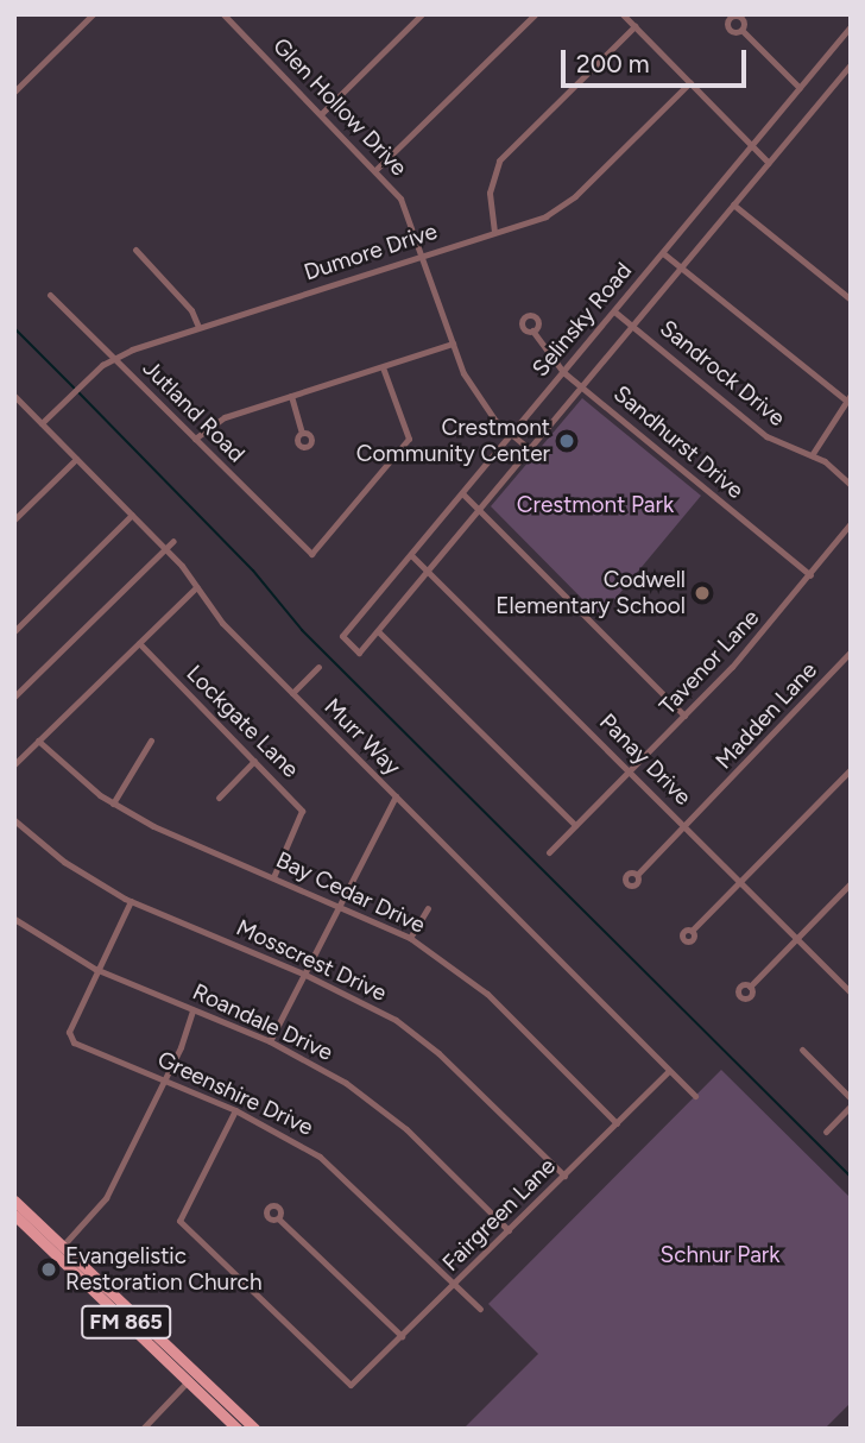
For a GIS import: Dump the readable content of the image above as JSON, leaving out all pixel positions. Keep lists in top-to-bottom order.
{
  "streets": {
    "main road": ["FM 865"],
    "street": [
      "Glen Hollow Drive",
      "Dumore Drive",
      "Selinsky Road",
      "Sandrock Drive",
      "Jutland Road",
      "Sandhurst Drive",
      "Tavenor Lane",
      "Madden Lane",
      "Lockgate Lane",
      "Murr Way",
      "Panay Drive",
      "Bay Cedar Drive",
      "Mosscrest Drive",
      "Roandale Drive",
      "Greenshire Drive",
      "Fairgreen Lane"
    ]
  },
  "crossings": [
    ["Glen Hollow Drive", "Dumore Drive"],
    ["Glen Hollow Drive", "Selinsky Road"],
    ["Dumore Drive", "Jutland Road"],
    ["Dumore Drive", "Murr Way"],
    ["Selinsky Road", "Sandrock Drive"],
    ["Selinsky Road", "Sandhurst Drive"],
    ["Selinsky Road", "Panay Drive"],
    ["Sandhurst Drive", "Tavenor Lane"],
    ["Tavenor Lane", "Panay Drive"],
    ["Madden Lane", "Panay Drive"],
    ["Lockgate Lane", "Bay Cedar Drive"],
    ["Murr Way", "Fairgreen Lane"],
    ["Bay Cedar Drive", "Fairgreen Lane"],
    ["Mosscrest Drive", "Fairgreen Lane"],
    ["Roandale Drive", "Greenshire Drive"],
    ["Roandale Drive", "Fairgreen Lane"],
    ["Greenshire Drive", "Fairgreen Lane"]
  ],
  "parks": ["Crestmont Park", "Schnur Park"],
  "places": ["Crestmont Community Center", "Codwell Elementary School", "Evangelistic Restoration Church"],
  "scale_bar": "200 m"
}
